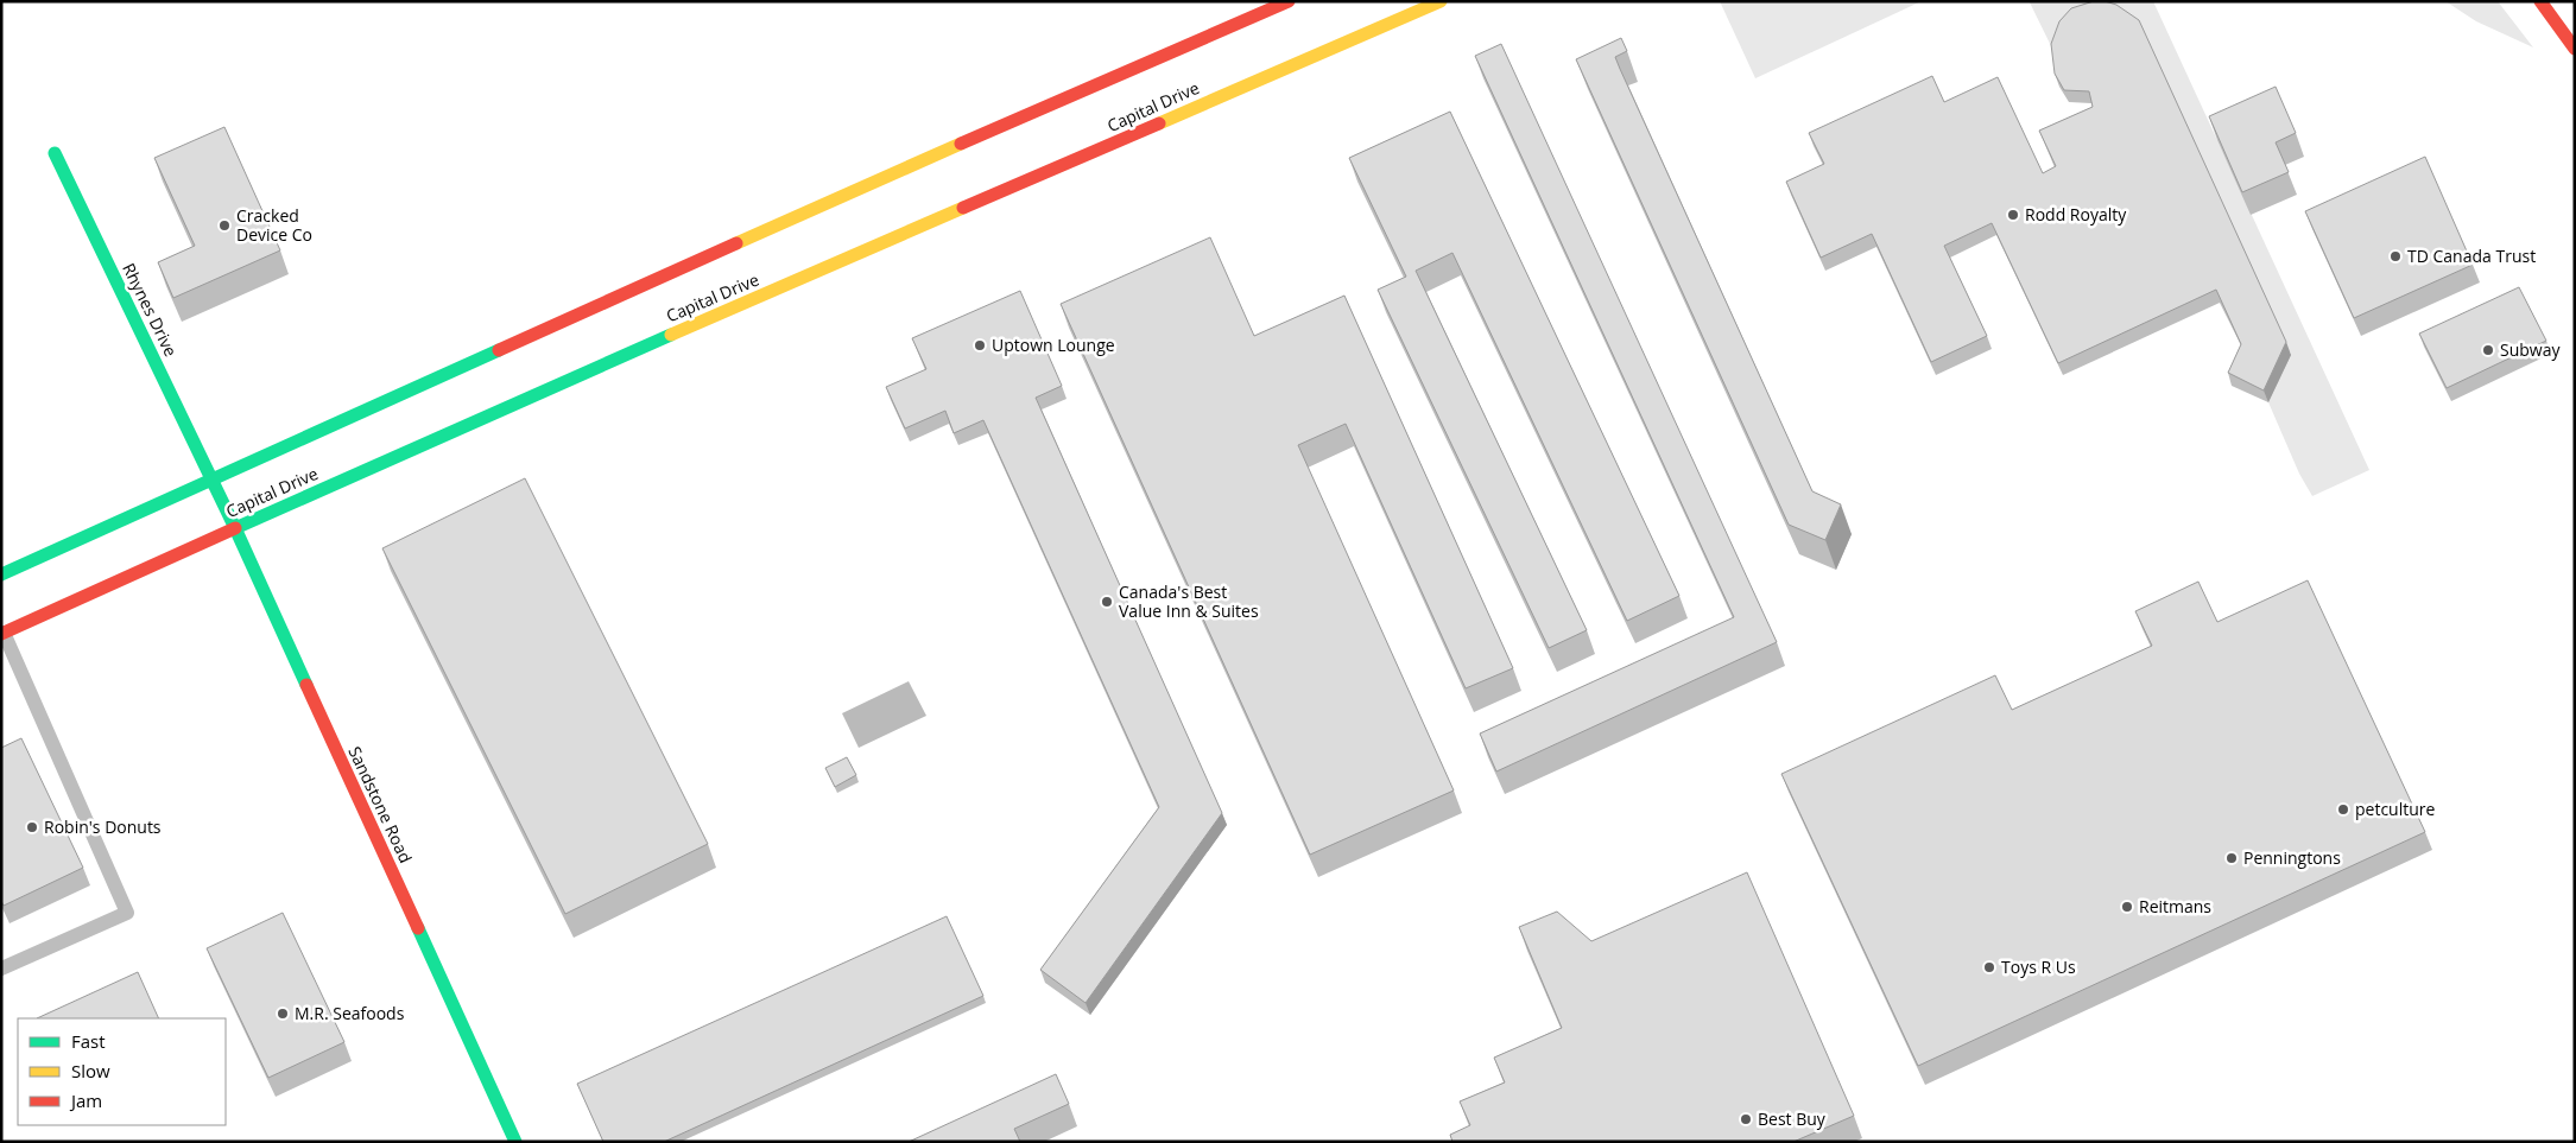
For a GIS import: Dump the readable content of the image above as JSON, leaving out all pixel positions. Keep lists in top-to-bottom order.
{
  "streets": {
    "main road": ["Capital Drive", "Rhynes Drive", "Sandstone Road"]
  },
  "crossings": [
    ["Capital Drive", "Rhynes Drive"],
    ["Capital Drive", "Sandstone Road"],
    ["Rhynes Drive", "Sandstone Road"]
  ],
  "places": [
    "Rodd Royalty",
    "Cracked Device Co",
    "TD Canada Trust",
    "Uptown Lounge",
    "Subway",
    "Canada's Best Value Inn & Suites",
    "petculture",
    "Robin's Donuts",
    "Penningtons",
    "Reitmans",
    "Toys R Us",
    "M.R. Seafoods",
    "Best Buy"
  ],
  "legend": ["Fast", "Slow", "Jam"]
}
